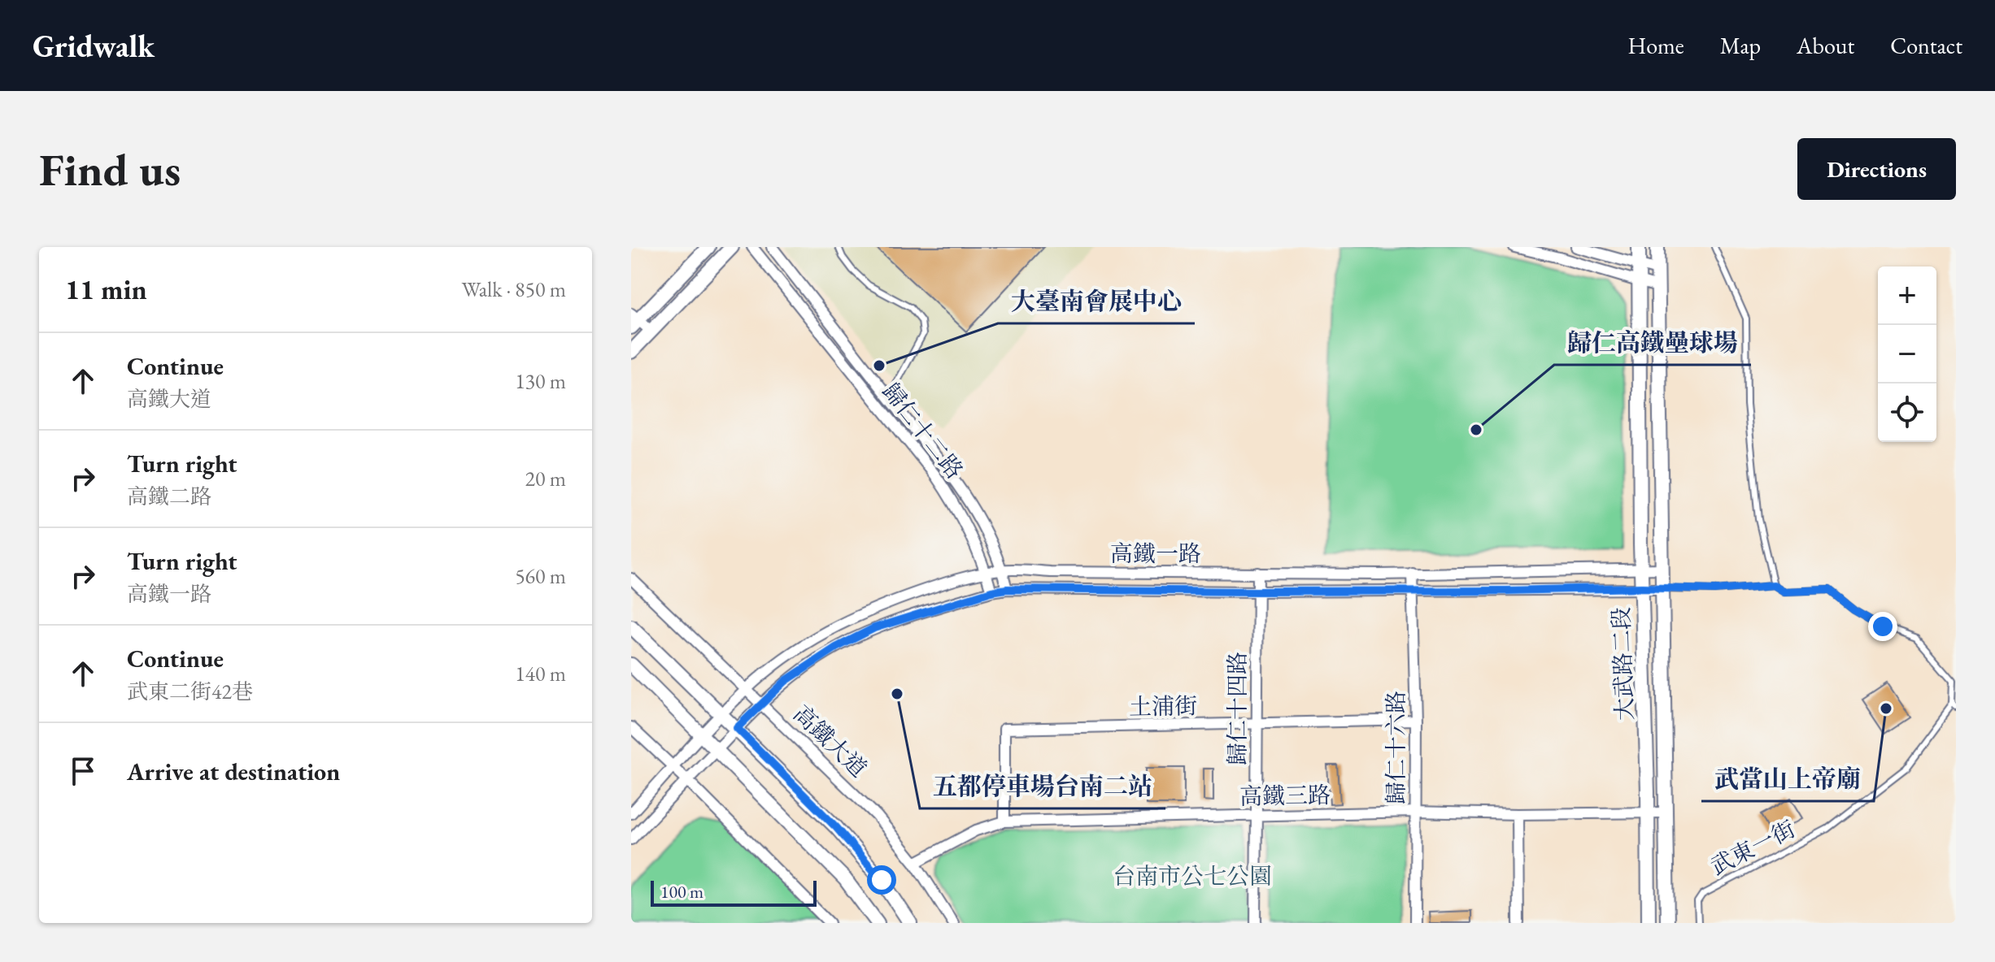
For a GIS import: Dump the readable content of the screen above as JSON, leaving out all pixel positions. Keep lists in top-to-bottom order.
{
  "streets": {
    "street": [
      "歸仁十二路",
      "高鐵一路",
      "大武路二段",
      "土浦街",
      "歸仁十四路",
      "高鐵大道",
      "歸仁十六路",
      "高鐵三路"
    ],
    "lane": ["武東一街"]
  },
  "crossings": [
    ["歸仁十二路", "高鐵一路"],
    ["高鐵一路", "大武路二段"],
    ["高鐵一路", "歸仁十四路"],
    ["高鐵一路", "高鐵大道"],
    ["高鐵一路", "歸仁十六路"],
    ["大武路二段", "高鐵三路"],
    ["土浦街", "歸仁十四路"],
    ["土浦街", "歸仁十六路"],
    ["土浦街", "高鐵三路"],
    ["歸仁十四路", "高鐵三路"],
    ["高鐵大道", "高鐵三路"],
    ["歸仁十六路", "高鐵三路"]
  ],
  "parks": ["台南市公七公園"],
  "places": [
    "大臺南會展中心",
    "歸仁高鐵壘球場",
    "五都停車場台南二站",
    "武當山上帝廟"
  ],
  "scale_bar": "100 m",
  "page": {
    "header": "Gridwalk",
    "nav": [
      "Home",
      "Map",
      "About",
      "Contact"
    ],
    "buttons": "Directions",
    "title": "Find us",
    "heading": ["11 min", "Walk · 850 m"],
    "map_buttons": ["+", "−"],
    "list": [
      ["Continue", "高鐵大道", "130 m"],
      ["Turn right", "高鐵二路", "20 m"],
      ["Turn right", "高鐵一路", "560 m"],
      ["Continue", "武東二街42巷", "140 m"],
      "Arrive at destination"
    ],
    "scale": "100 m"
  }
}
